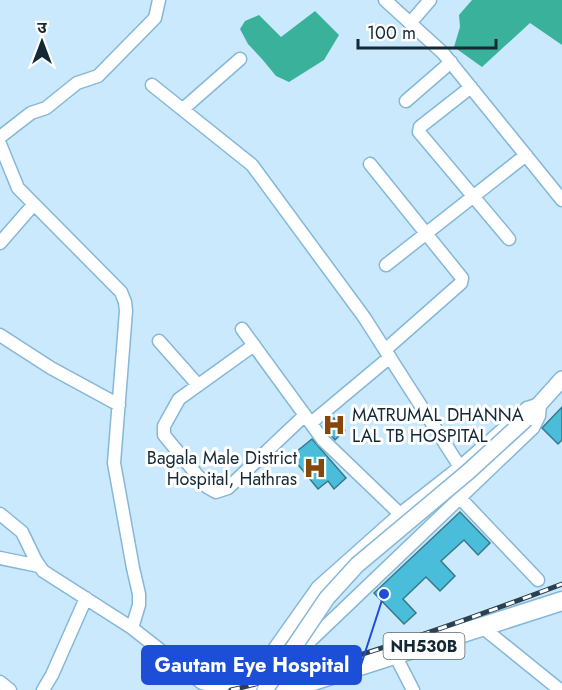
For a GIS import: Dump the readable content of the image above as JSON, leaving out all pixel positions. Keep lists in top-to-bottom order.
{
  "streets": {
    "highway": ["NH530B"]
  },
  "places": {
    "hospital": ["MATRUMAL DHANNA LAL TB HOSPITAL", "Bagala Male District Hospital, Hathras"],
    "other": ["Gautam Eye Hospital"]
  },
  "scale_bar": "100 m",
  "north": "top"
}
